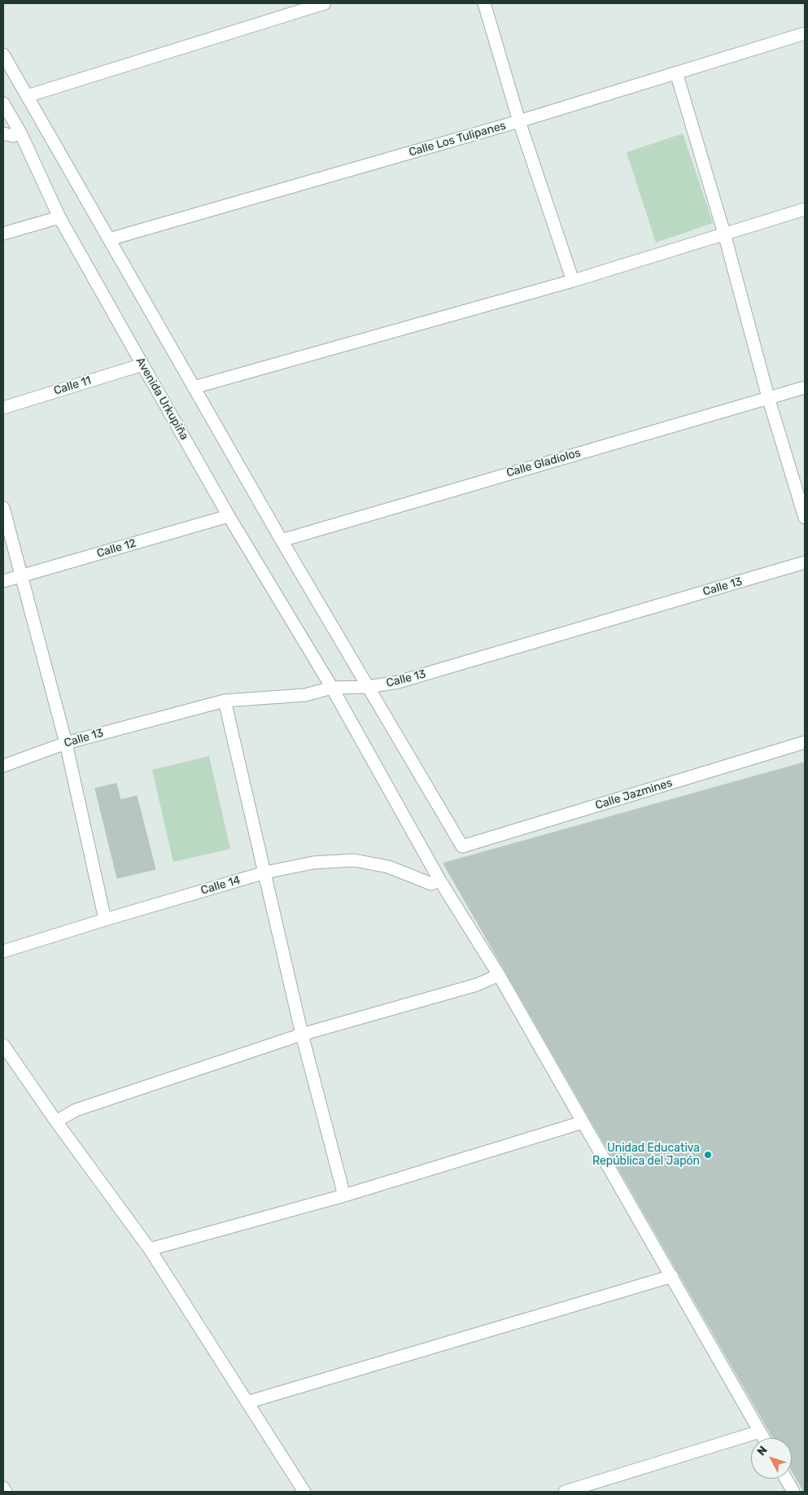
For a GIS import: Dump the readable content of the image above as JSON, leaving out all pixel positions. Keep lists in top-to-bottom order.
{
  "streets": {
    "street": [
      "Calle Los Tulipanes",
      "Calle 11",
      "Avenida Urkupiña",
      "Calle Gladiolos",
      "Calle 12",
      "Calle 13",
      "Calle Jazmines",
      "Calle 14"
    ]
  },
  "crossings": [
    ["Calle 11", "Avenida Urkupiña"],
    ["Avenida Urkupiña", "Calle 12"],
    ["Avenida Urkupiña", "Calle 13"],
    ["Avenida Urkupiña", "Calle 14"],
    ["Calle 13", "Calle Jazmines"]
  ],
  "places": ["Unidad Educativa República del Japón"],
  "north": "top left"
}
